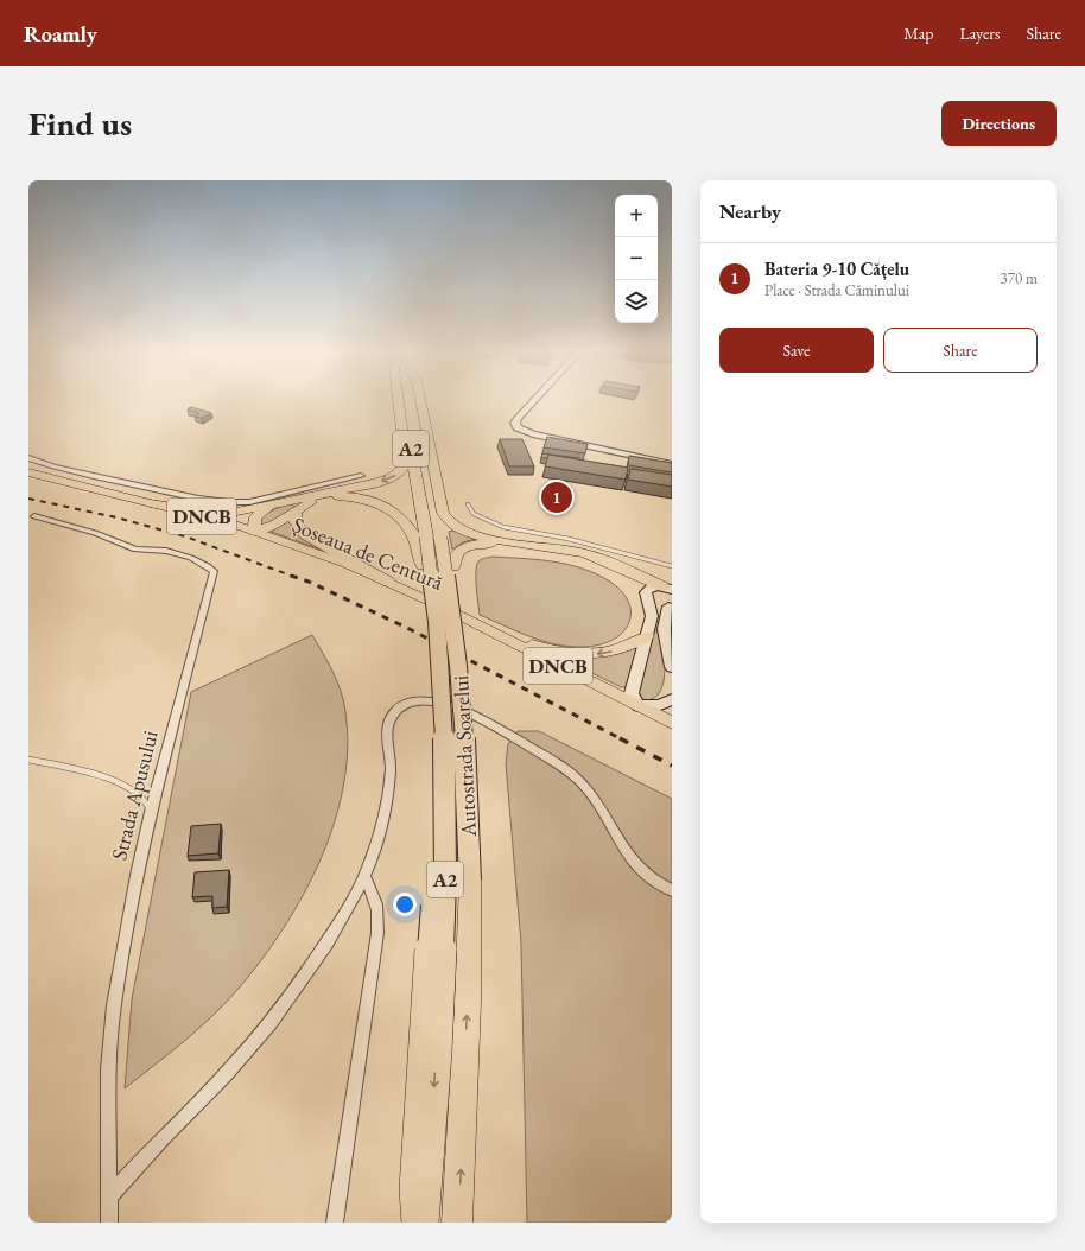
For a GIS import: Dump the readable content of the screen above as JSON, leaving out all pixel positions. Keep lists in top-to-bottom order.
{
  "streets": {
    "highway": ["A2", "Autostrada Soarelui"],
    "main road": ["DNCB", "Șoseaua de Centură"],
    "street": ["Strada Apusului"]
  },
  "page": {
    "header": "Roamly",
    "nav": ["Map", "Layers", "Share"],
    "buttons": [
      "Directions",
      ["Save", "Share"]
    ],
    "title": "Find us",
    "heading": "Nearby",
    "map_buttons": ["+", "−"],
    "list": [
      {
        "mark": "1",
        "name": "Bateria 9-10 Cățelu",
        "note": "Place · Strada Căminului",
        "value": "370 m"
      }
    ],
    "pins": "1"
  }
}
